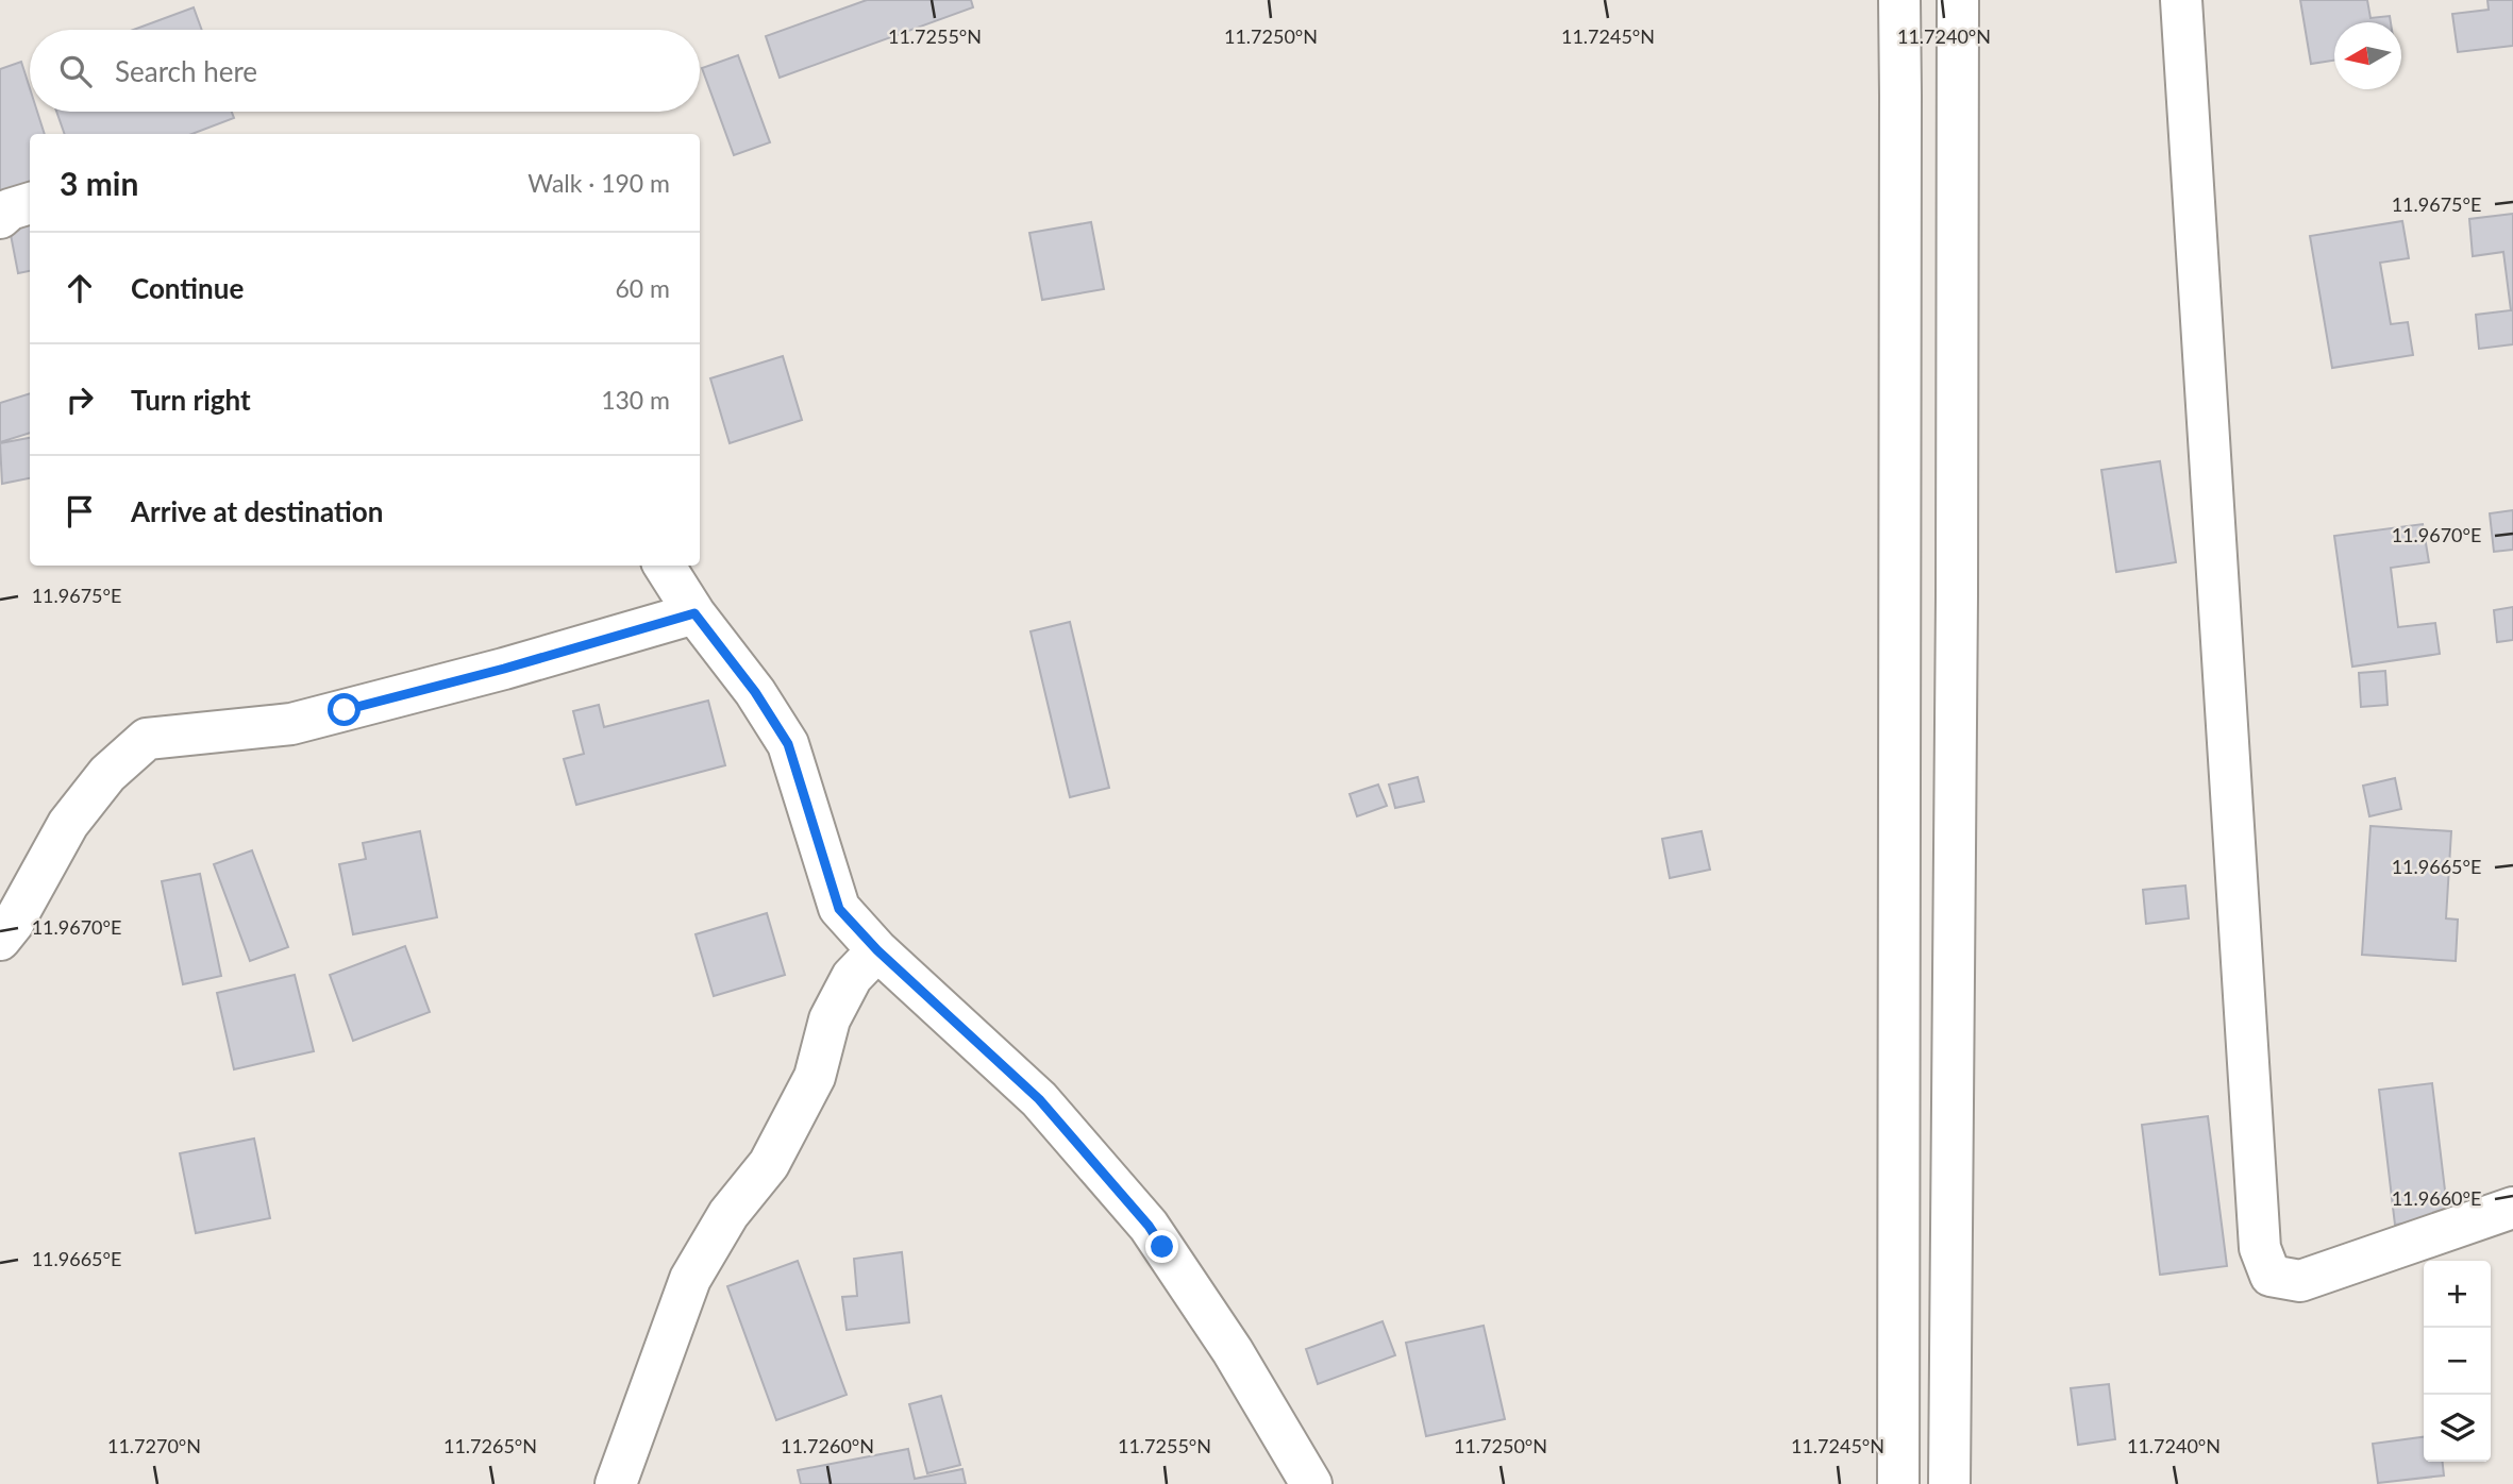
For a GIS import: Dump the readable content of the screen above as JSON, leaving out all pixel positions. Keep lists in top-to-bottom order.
{
  "north": "left",
  "page": {
    "search": "Search here",
    "heading": ["3 min", "Walk · 190 m"],
    "list": [
      ["Continue", "60 m"],
      ["Turn right", "130 m"],
      "Arrive at destination"
    ],
    "map_buttons": ["+", "−"]
  },
  "coordinates": [
    "11.7255°N",
    "11.7250°N",
    "11.7245°N",
    "11.7240°N",
    "11.9675°E",
    "11.9670°E",
    "11.9665°E",
    "11.9660°E",
    "11.7270°N",
    "11.7265°N",
    "11.7260°N"
  ]
}
